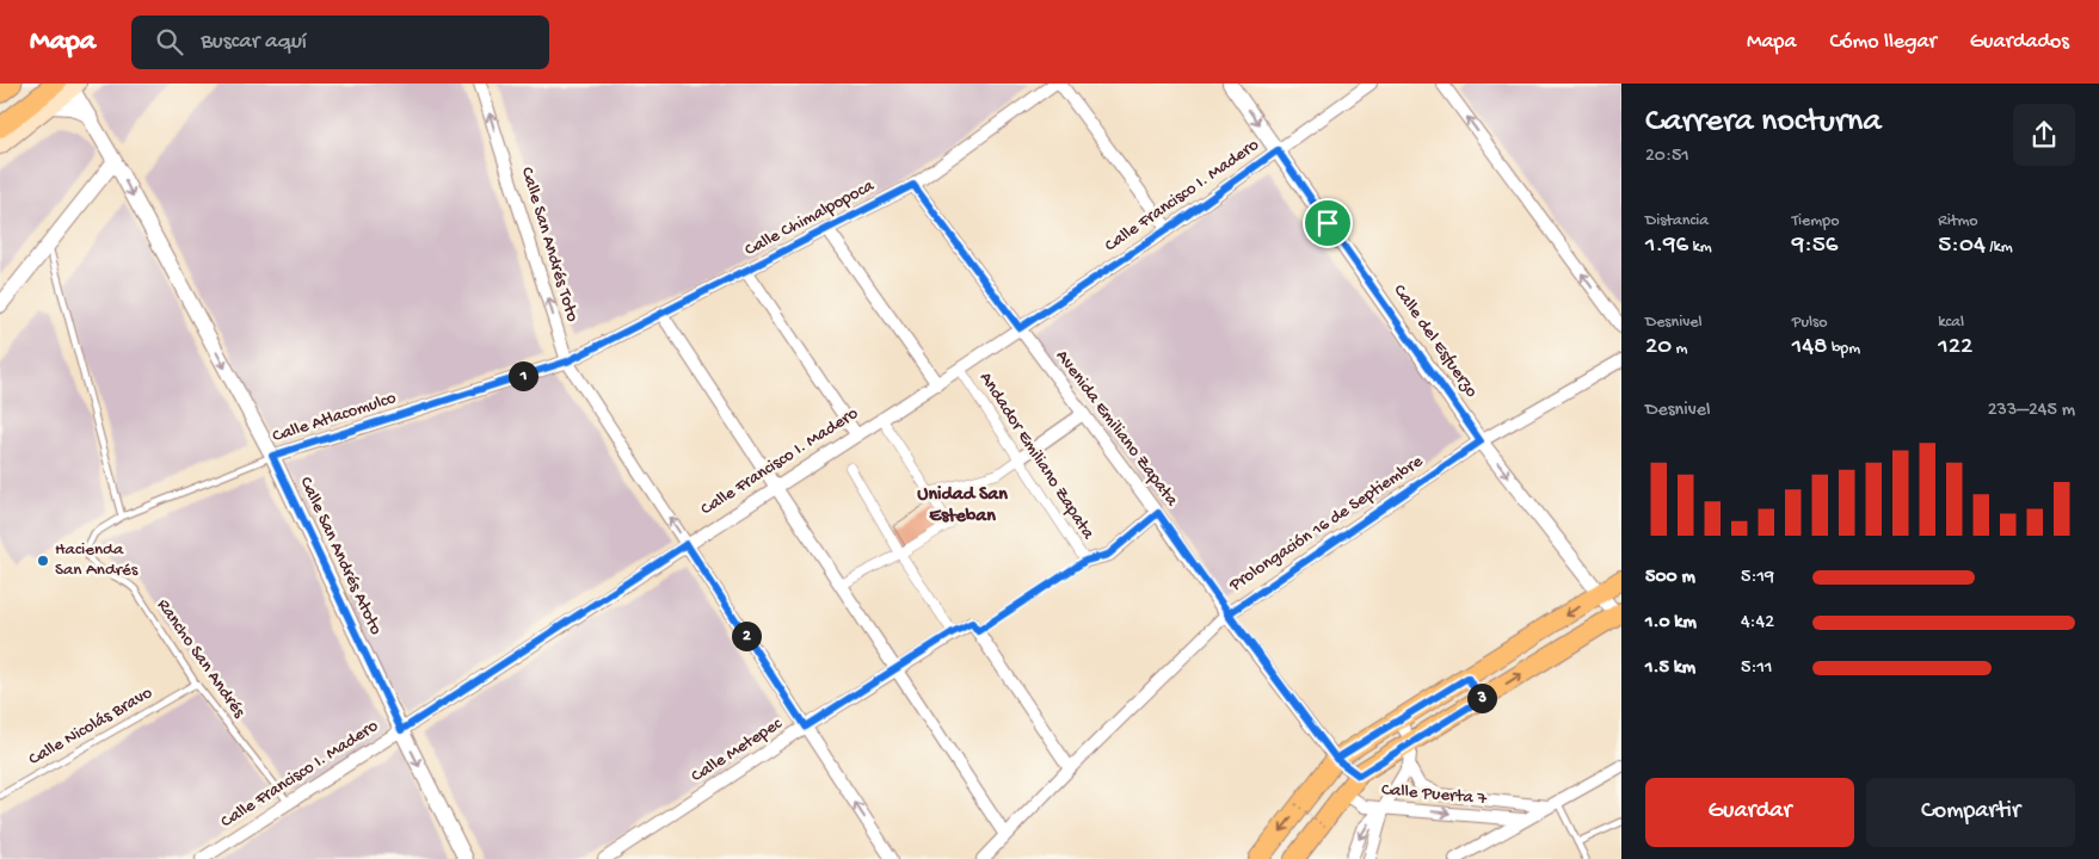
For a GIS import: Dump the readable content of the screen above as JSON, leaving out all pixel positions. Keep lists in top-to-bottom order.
{
  "streets": {
    "street": [
      "Calle Francisco I. Madero",
      "Calle Chimalpopoca",
      "Calle San Andrés Toto",
      "Calle del Esfuerzo",
      "Calle Atlacomulco",
      "Avenida Emiliano Zapata",
      "Andador Emiliano Zapata",
      "Prolongación 16 de Septiembre",
      "Calle San Andrés Atoto",
      "Calle Metepec",
      "Calle Puerta 7"
    ],
    "lane": ["Rancho San Andrés", "Calle Nicolás Bravo"]
  },
  "crossings": [
    ["Calle Francisco I. Madero", "Calle San Andrés Toto"],
    ["Calle Francisco I. Madero", "Calle del Esfuerzo"],
    ["Calle Francisco I. Madero", "Avenida Emiliano Zapata"],
    ["Calle Francisco I. Madero", "Andador Emiliano Zapata"],
    ["Calle Francisco I. Madero", "Calle San Andrés Atoto"],
    ["Calle Francisco I. Madero", "Rancho San Andrés"],
    ["Calle Chimalpopoca", "Calle San Andrés Toto"],
    ["Calle Chimalpopoca", "Calle Atlacomulco"],
    ["Calle Chimalpopoca", "Avenida Emiliano Zapata"],
    ["Calle San Andrés Toto", "Calle Atlacomulco"],
    ["Calle San Andrés Toto", "Calle Metepec"],
    ["Calle del Esfuerzo", "Prolongación 16 de Septiembre"],
    ["Calle Atlacomulco", "Calle San Andrés Atoto"],
    ["Calle Atlacomulco", "Rancho San Andrés"],
    ["Avenida Emiliano Zapata", "Prolongación 16 de Septiembre"],
    ["Rancho San Andrés", "Calle Nicolás Bravo"]
  ],
  "one_way": ["Calle del Esfuerzo", "Calle San Andrés Atoto"],
  "districts": ["Unidad San Esteban"],
  "places": ["Hacienda San Andrés"],
  "page": {
    "header": "Mapa",
    "search": "Buscar aquí",
    "nav": ["Mapa", "Cómo llegar", "Guardados"],
    "heading": ["Carrera nocturna", "20:51"],
    "stats": [
      ["Distancia", "1.96 km"],
      ["Tiempo", "9:56"],
      ["Ritmo", "5:04 /km"],
      ["Desnivel", "20 m"],
      ["Pulso", "148 bpm"],
      ["kcal", "122"]
    ],
    "pins": ["1", "2", "3"],
    "chart": ["Desnivel", "233–245 m"],
    "list": [
      {
        "name": "500 m",
        "note": "5:19"
      },
      {
        "name": "1.0 km",
        "note": "4:42"
      },
      {
        "name": "1.5 km",
        "note": "5:11"
      }
    ],
    "buttons": ["Guardar", "Compartir"]
  }
}
